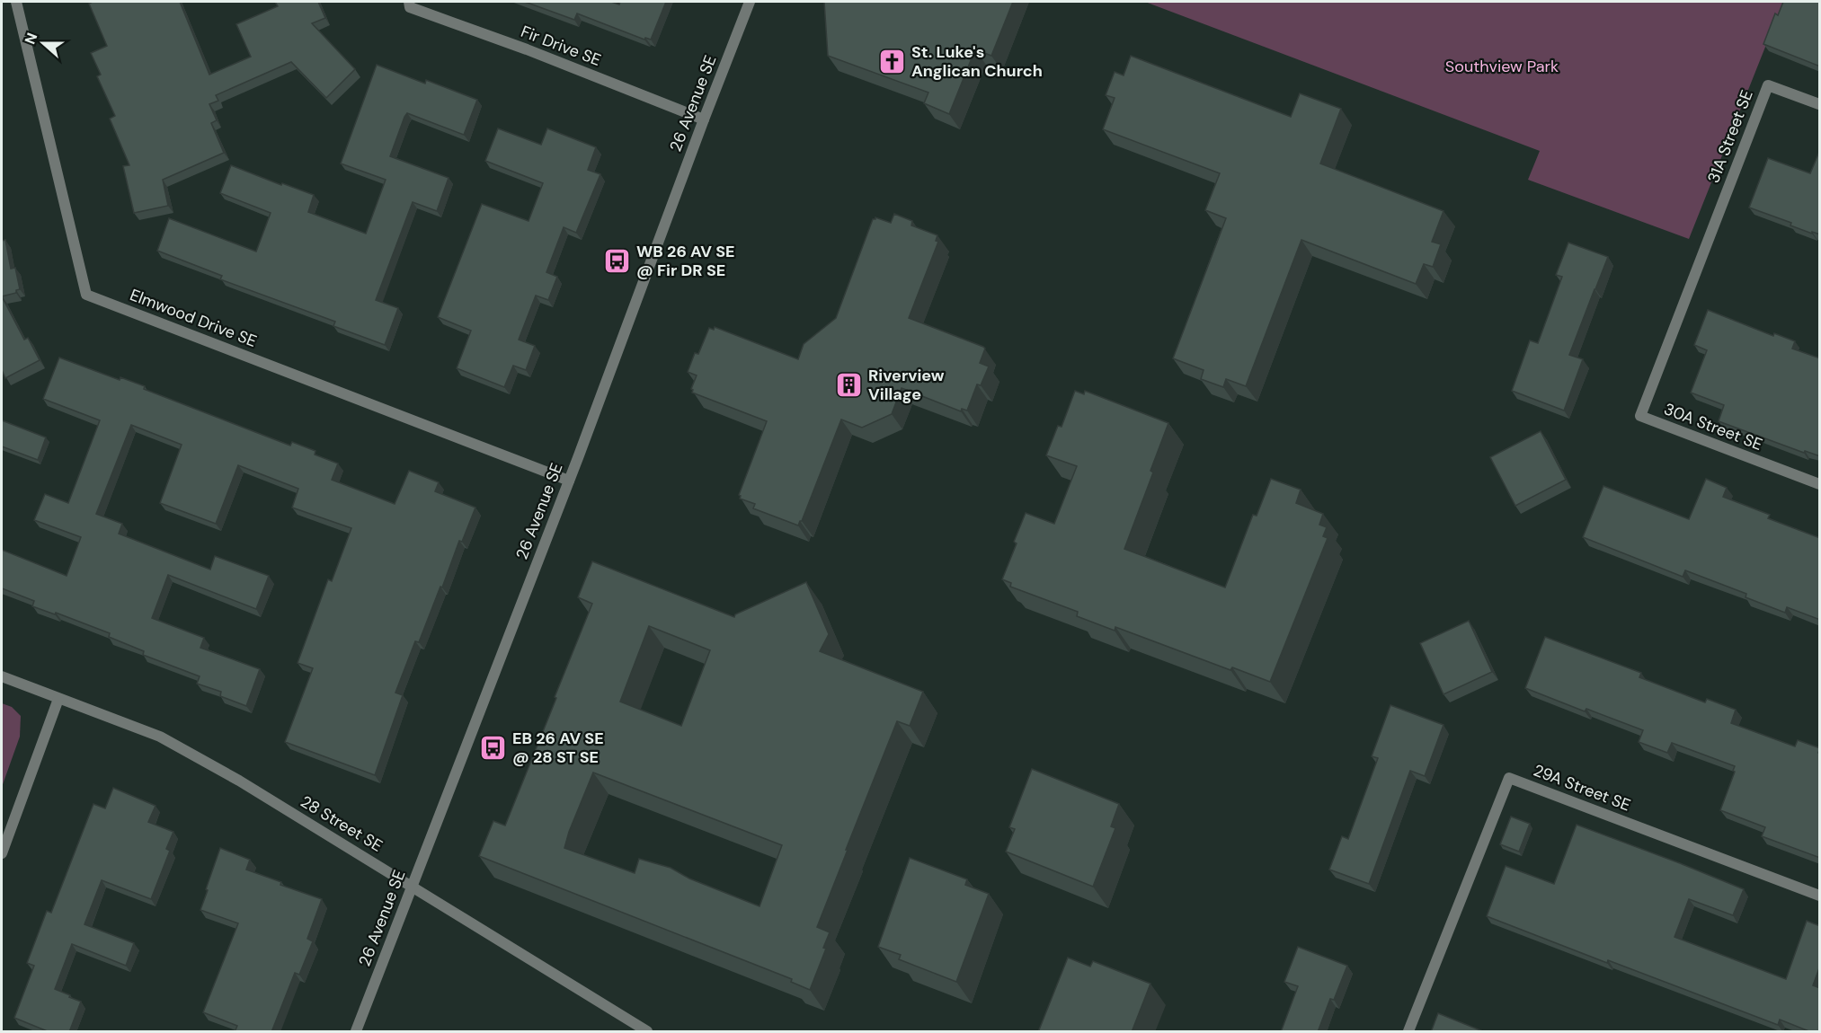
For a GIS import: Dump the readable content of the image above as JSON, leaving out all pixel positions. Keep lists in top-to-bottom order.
{
  "streets": {
    "street": [
      "Fir Drive SE",
      "26 Avenue SE",
      "31A Street SE",
      "Elmwood Drive SE",
      "30A Street SE",
      "29A Street SE",
      "28 Street SE"
    ]
  },
  "crossings": [
    ["Fir Drive SE", "26 Avenue SE"],
    ["26 Avenue SE", "Elmwood Drive SE"],
    ["26 Avenue SE", "28 Street SE"],
    ["31A Street SE", "30A Street SE"]
  ],
  "parks": ["Southview Park"],
  "places": {
    "church": ["St. Luke's Anglican Church"],
    "bus stop": ["WB 26 AV SE @ Fir DR SE", "EB 26 AV SE @ 28 ST SE"],
    "building": ["Riverview Village"]
  },
  "north": "left"
}
